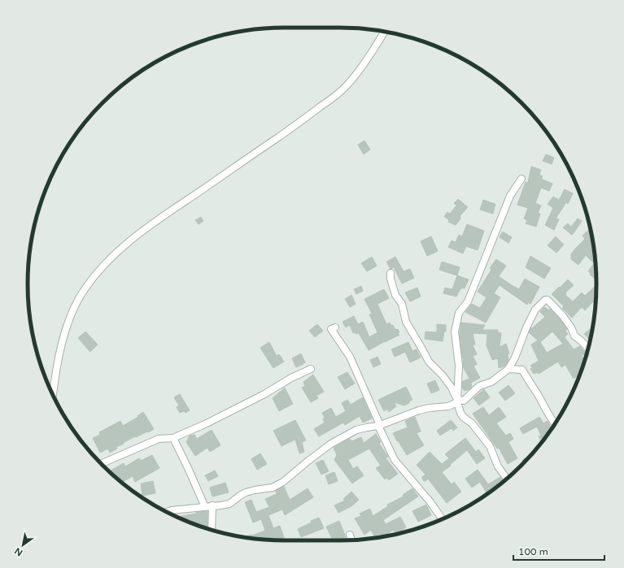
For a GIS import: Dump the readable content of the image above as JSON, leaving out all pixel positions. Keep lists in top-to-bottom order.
{
  "scale_bar": "100 m",
  "north": "bottom left"
}
